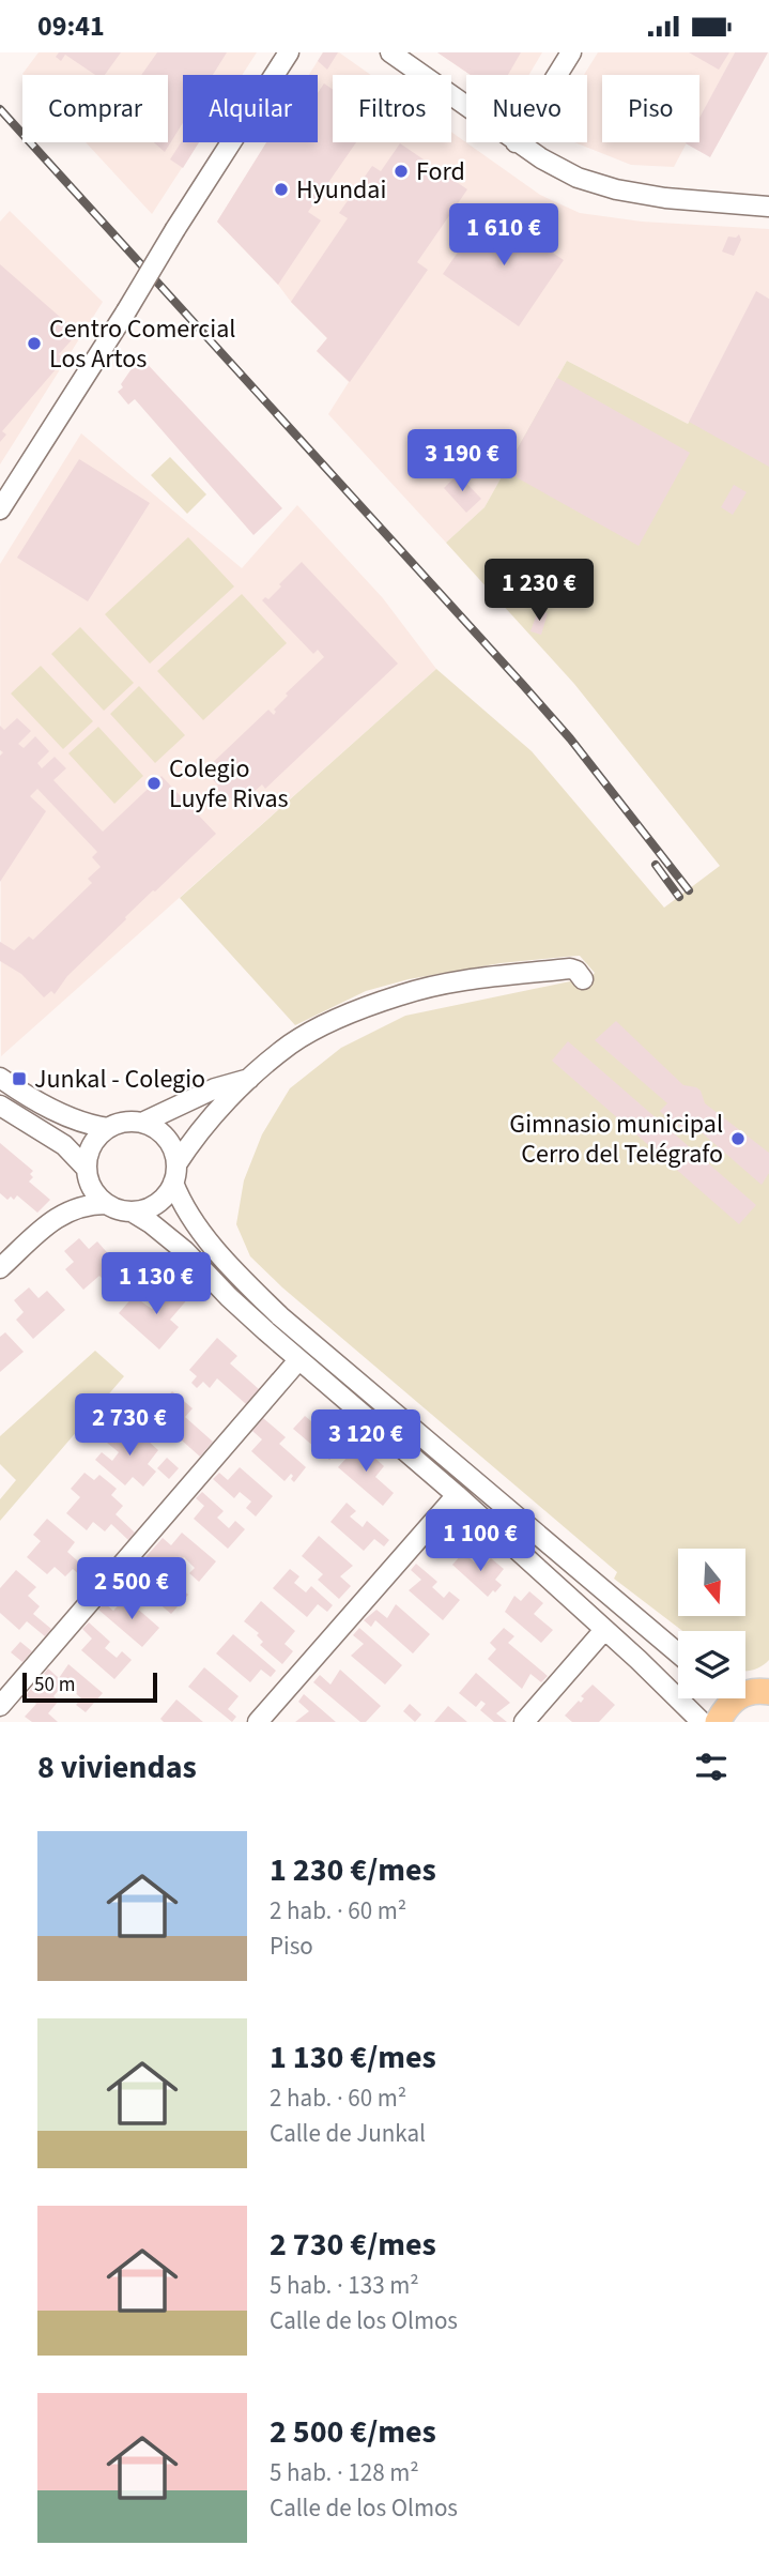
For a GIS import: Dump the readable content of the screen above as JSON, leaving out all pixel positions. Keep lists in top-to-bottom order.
{
  "places": {
    "other": [
      "Ford",
      "Hyundai",
      "Centro Comercial Los Artos",
      "Colegio Luyfe Rivas",
      "Gimnasio municipal Cerro del Telégrafo"
    ],
    "transit": ["Junkal - Colegio"]
  },
  "scale_bar": "50 m",
  "north": "bottom",
  "page": {
    "status": "09:41",
    "chip": [
      "Comprar",
      "Alquilar",
      "Filtros",
      "Nuevo",
      "Piso"
    ],
    "price": [
      "1 610 €",
      "3 190 €",
      "1 230 €",
      "1 130 €",
      "2 730 €",
      "3 120 €",
      "1 100 €",
      "2 500 €"
    ],
    "scale": "50 m",
    "heading": "8 viviendas",
    "list": [
      {
        "name": "1 230 €/mes",
        "note": "2 hab. · 60 m² · Piso"
      },
      {
        "name": "1 130 €/mes",
        "note": "2 hab. · 60 m² · Calle de Junkal"
      },
      {
        "name": "2 730 €/mes",
        "note": "5 hab. · 133 m² · Calle de los Olmos"
      },
      {
        "name": "2 500 €/mes",
        "note": "5 hab. · 128 m² · Calle de los Olmos"
      }
    ]
  }
}
